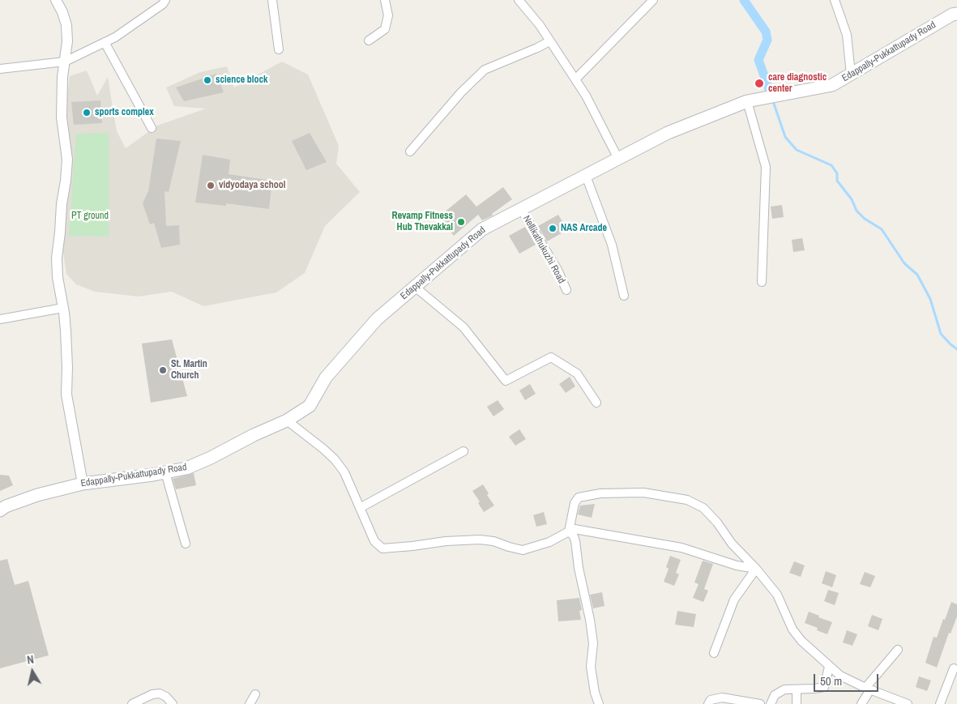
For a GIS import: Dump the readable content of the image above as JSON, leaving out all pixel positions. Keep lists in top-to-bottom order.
{
  "streets": {
    "main road": ["Edappally-Pukkattupady Road"],
    "street": ["Nellikathukuzhi Road"]
  },
  "crossings": [
    ["Edappally-Pukkattupady Road", "Nellikathukuzhi Road"]
  ],
  "parks": ["PT ground"],
  "places": [
    "science block",
    "care diagnostic center",
    "sports complex",
    "vidyodaya school",
    "Revamp Fitness Hub Thevakkal",
    "NAS Arcade",
    "St. Martin Church"
  ],
  "scale_bar": "50 m",
  "north": "top"
}
